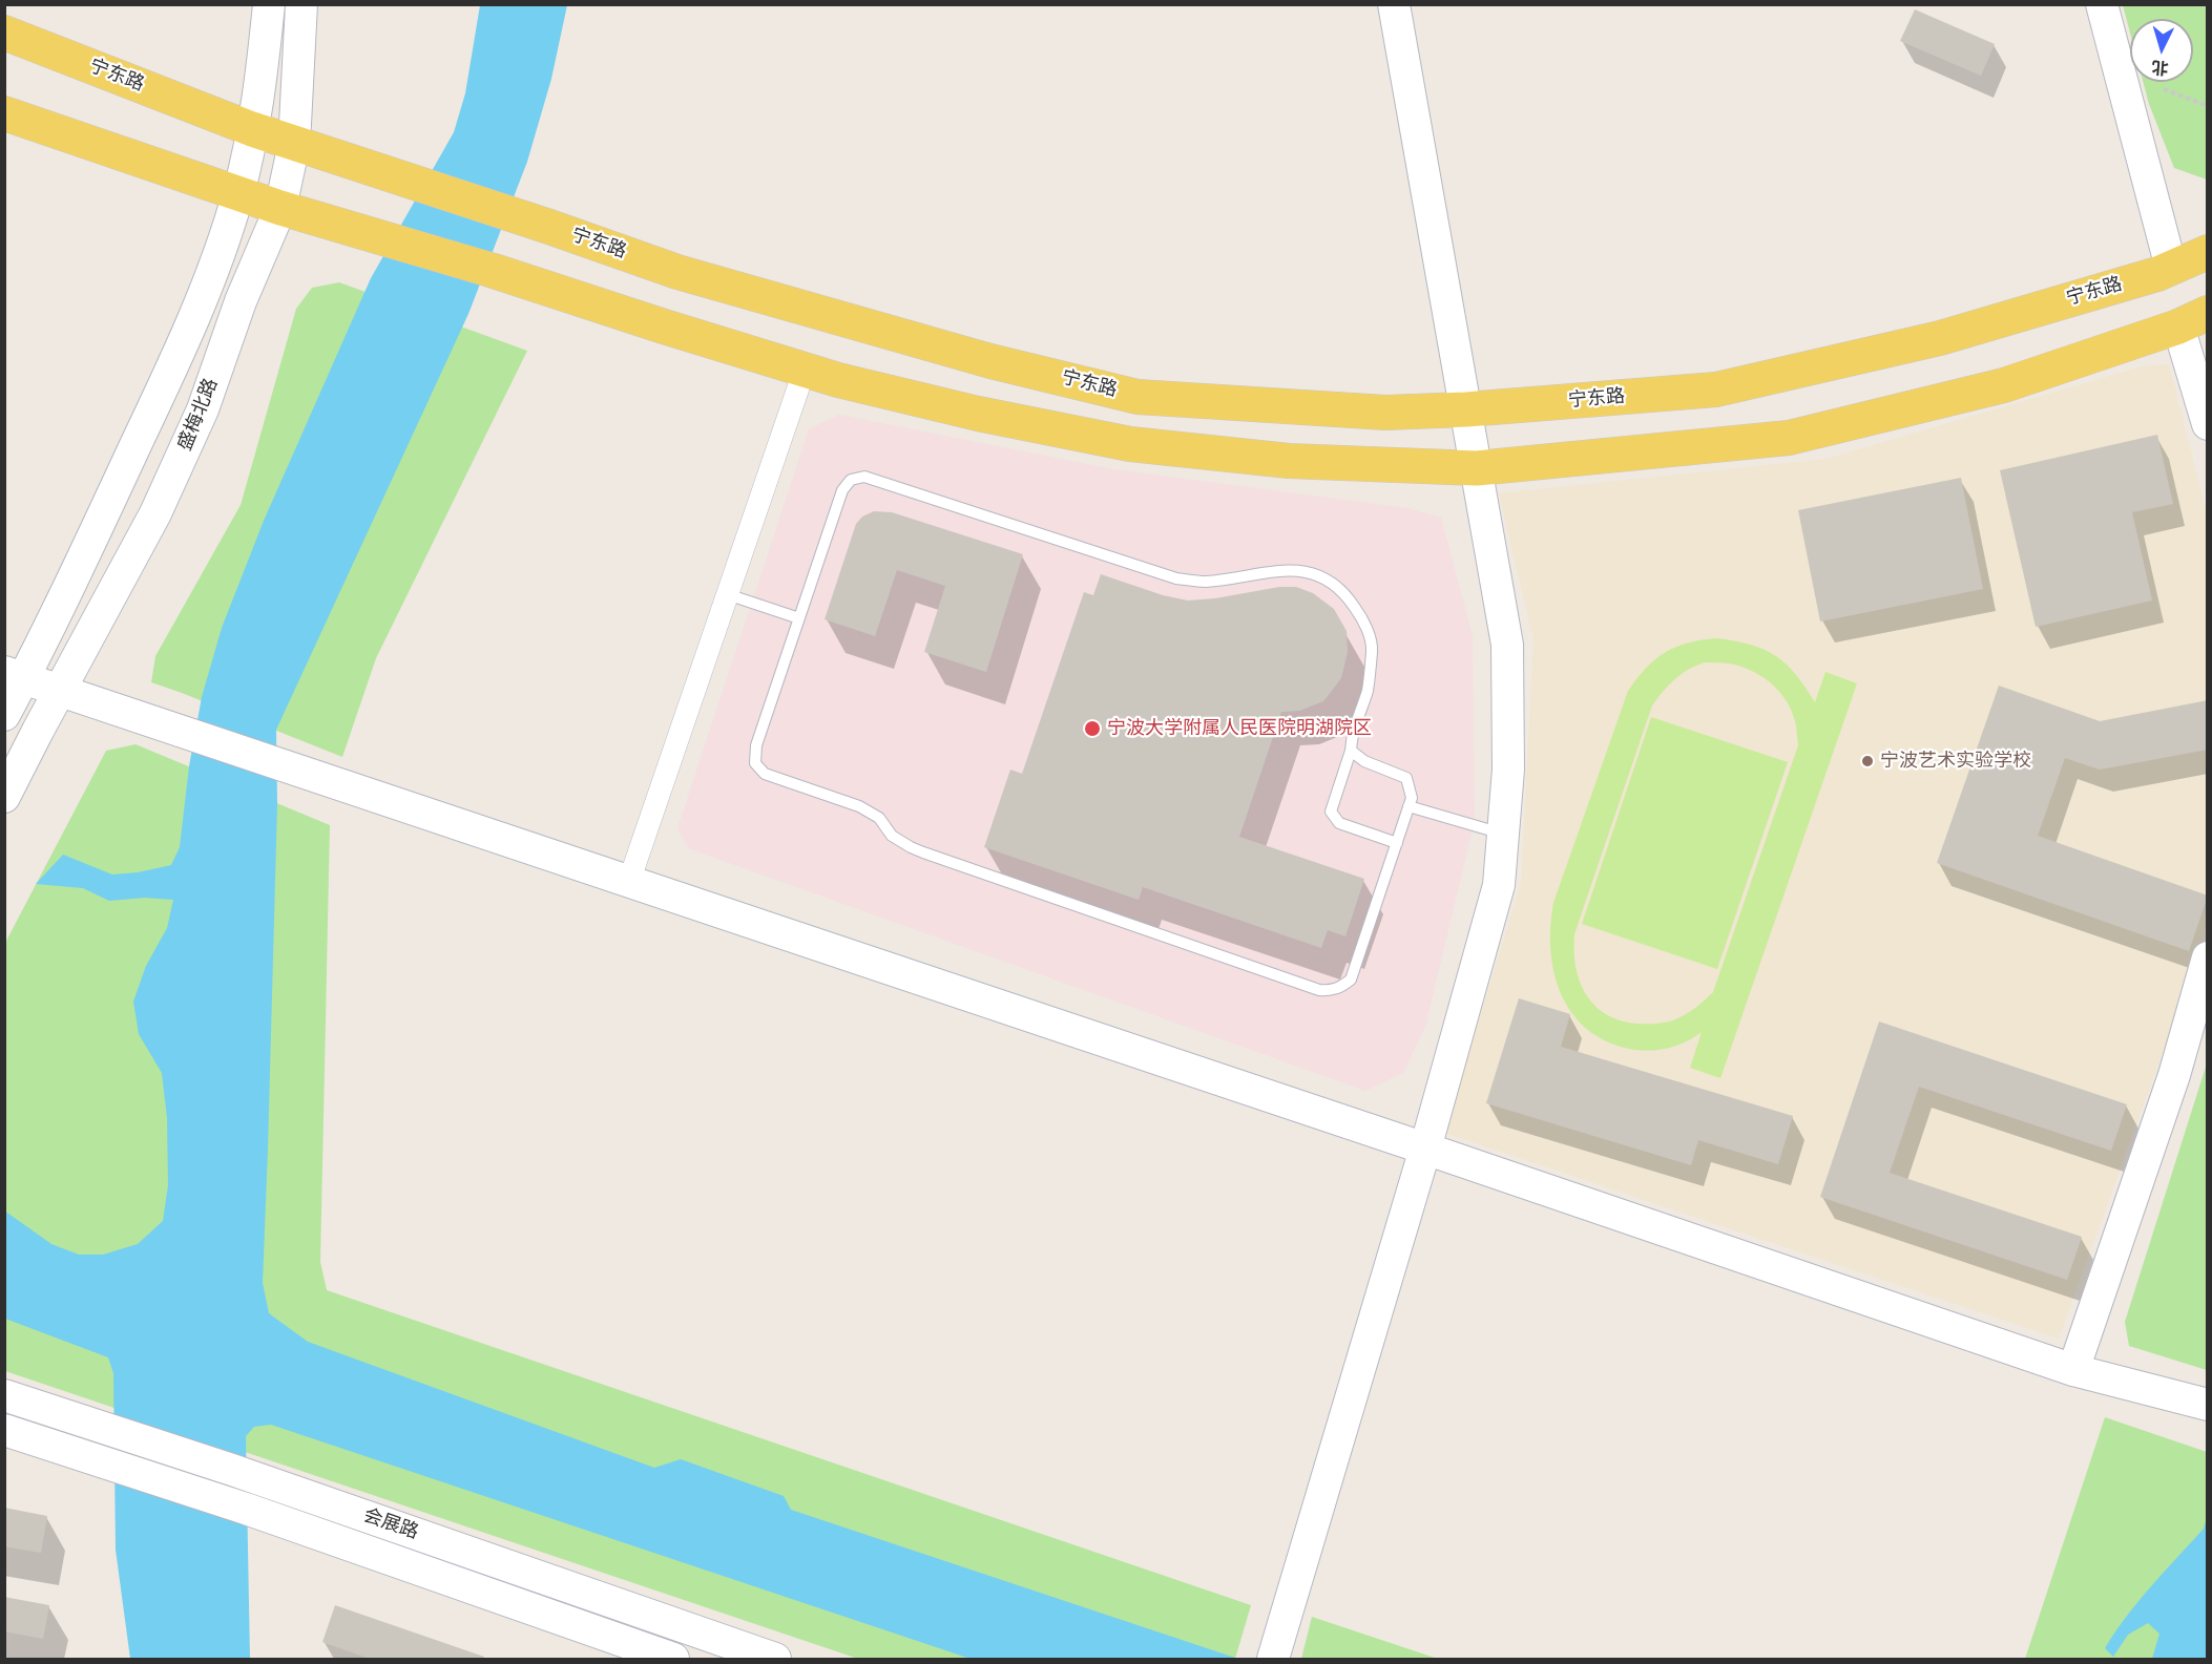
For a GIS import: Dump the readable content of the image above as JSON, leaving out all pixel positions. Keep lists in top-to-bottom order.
{
  "streets": {
    "main road": ["宁东路"],
    "street": ["盛梅北路", "会展路"]
  },
  "crossings": [
    ["宁东路", "盛梅北路"]
  ],
  "places": ["宁波大学附属人民医院明湖院区", "宁波艺术实验学校"],
  "north": "bottom"
}
